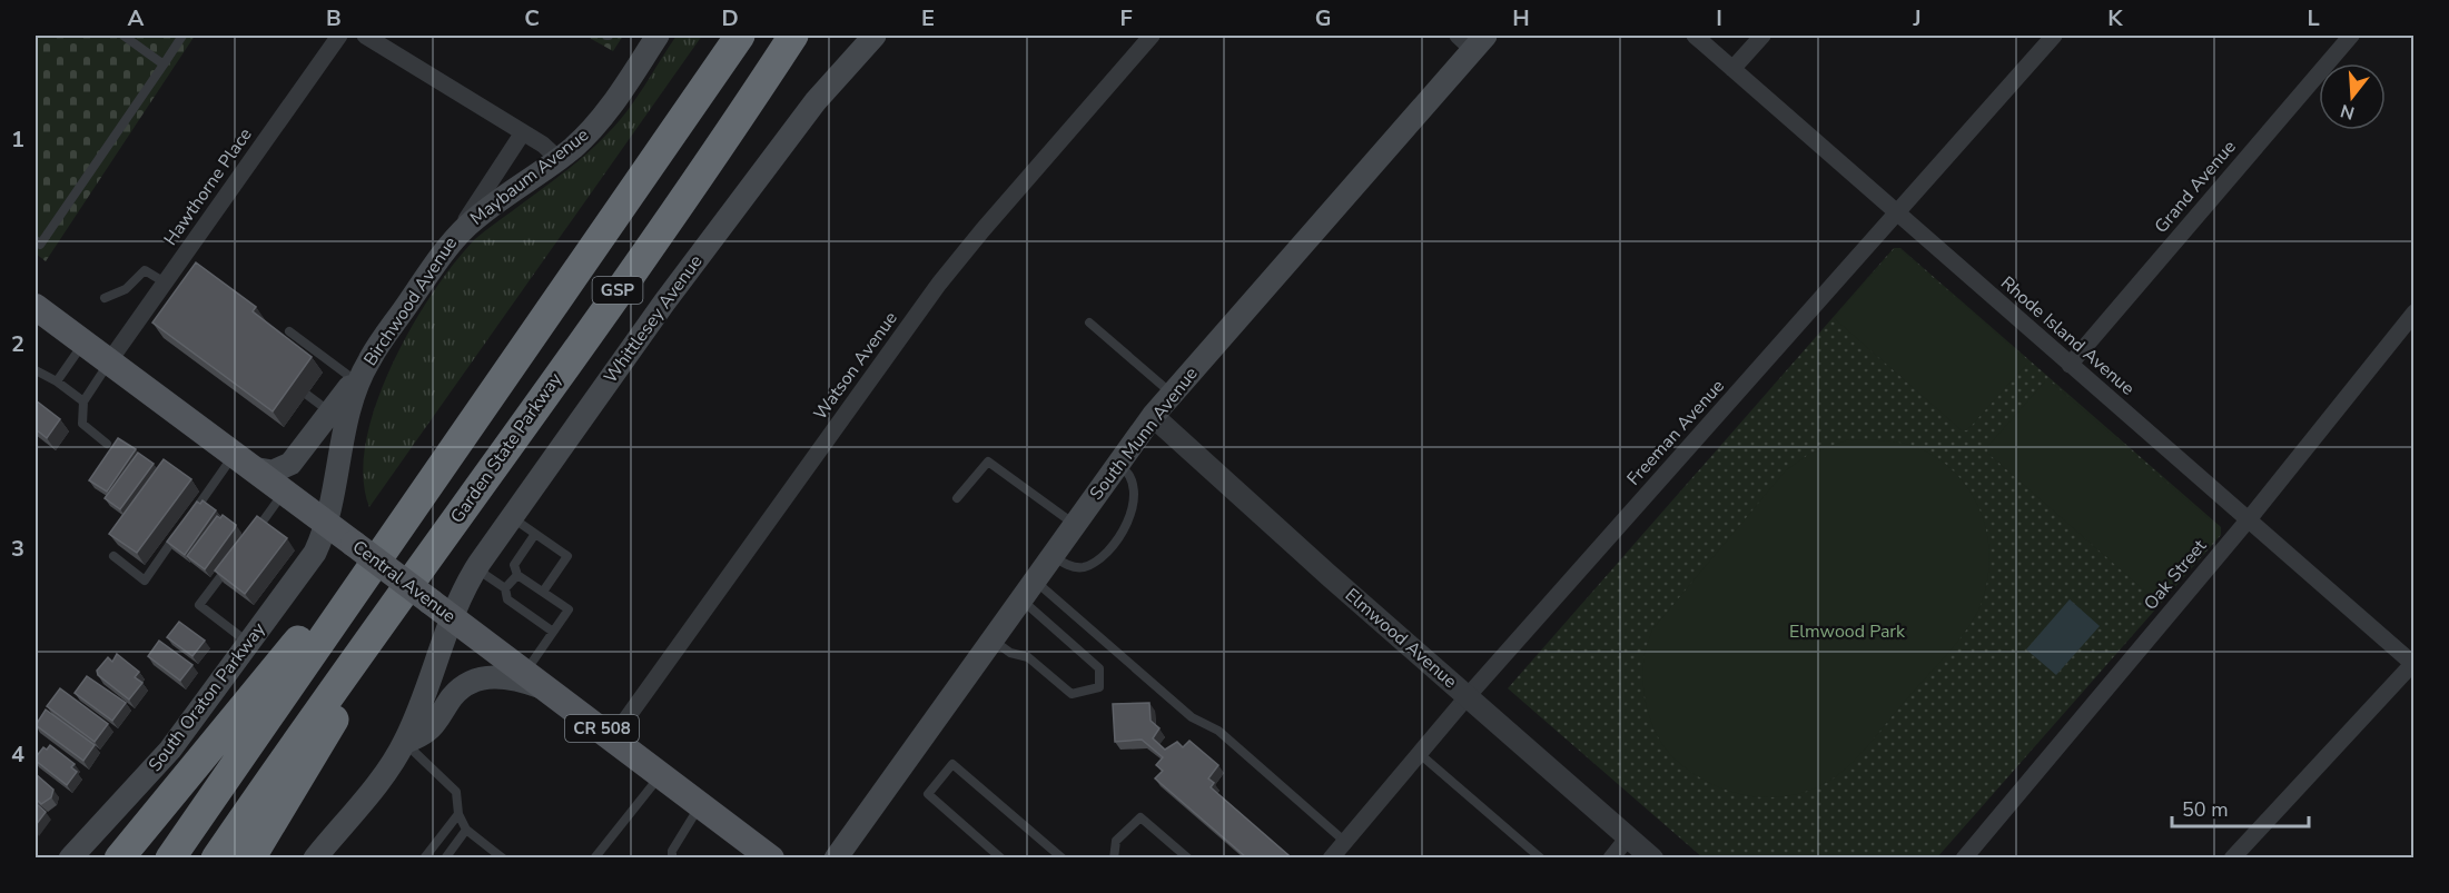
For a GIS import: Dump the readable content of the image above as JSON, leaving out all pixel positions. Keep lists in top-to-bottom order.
{
  "streets": {
    "highway": ["GSP", "Garden State Parkway"],
    "main road": [
      "Maybaum Avenue",
      "Birchwood Avenue",
      "Whittlesey Avenue",
      "South Munn Avenue",
      "Central Avenue",
      "South Oraton Parkway",
      "CR 508"
    ],
    "street": [
      "Hawthorne Place",
      "Grand Avenue",
      "Rhode Island Avenue",
      "Watson Avenue",
      "Freeman Avenue",
      "Oak Street",
      "Elmwood Avenue"
    ]
  },
  "crossings": [
    ["Maybaum Avenue", "Birchwood Avenue"],
    ["Hawthorne Place", "Central Avenue"],
    ["Grand Avenue", "Rhode Island Avenue"],
    ["Birchwood Avenue", "Central Avenue"],
    ["Birchwood Avenue", "South Oraton Parkway"],
    ["Whittlesey Avenue", "Central Avenue"],
    ["Rhode Island Avenue", "Freeman Avenue"],
    ["Rhode Island Avenue", "Oak Street"],
    ["Watson Avenue", "Central Avenue"],
    ["Freeman Avenue", "Elmwood Avenue"],
    ["South Munn Avenue", "Elmwood Avenue"],
    ["Central Avenue", "South Oraton Parkway"]
  ],
  "parks": ["Elmwood Park"],
  "scale_bar": "50 m",
  "north": "bottom",
  "grid": {
    "columns": [
      "A",
      "B",
      "C",
      "D",
      "E",
      "F",
      "G",
      "H",
      "I",
      "J",
      "K",
      "L"
    ],
    "rows": [
      "1",
      "2",
      "3",
      "4"
    ]
  }
}
